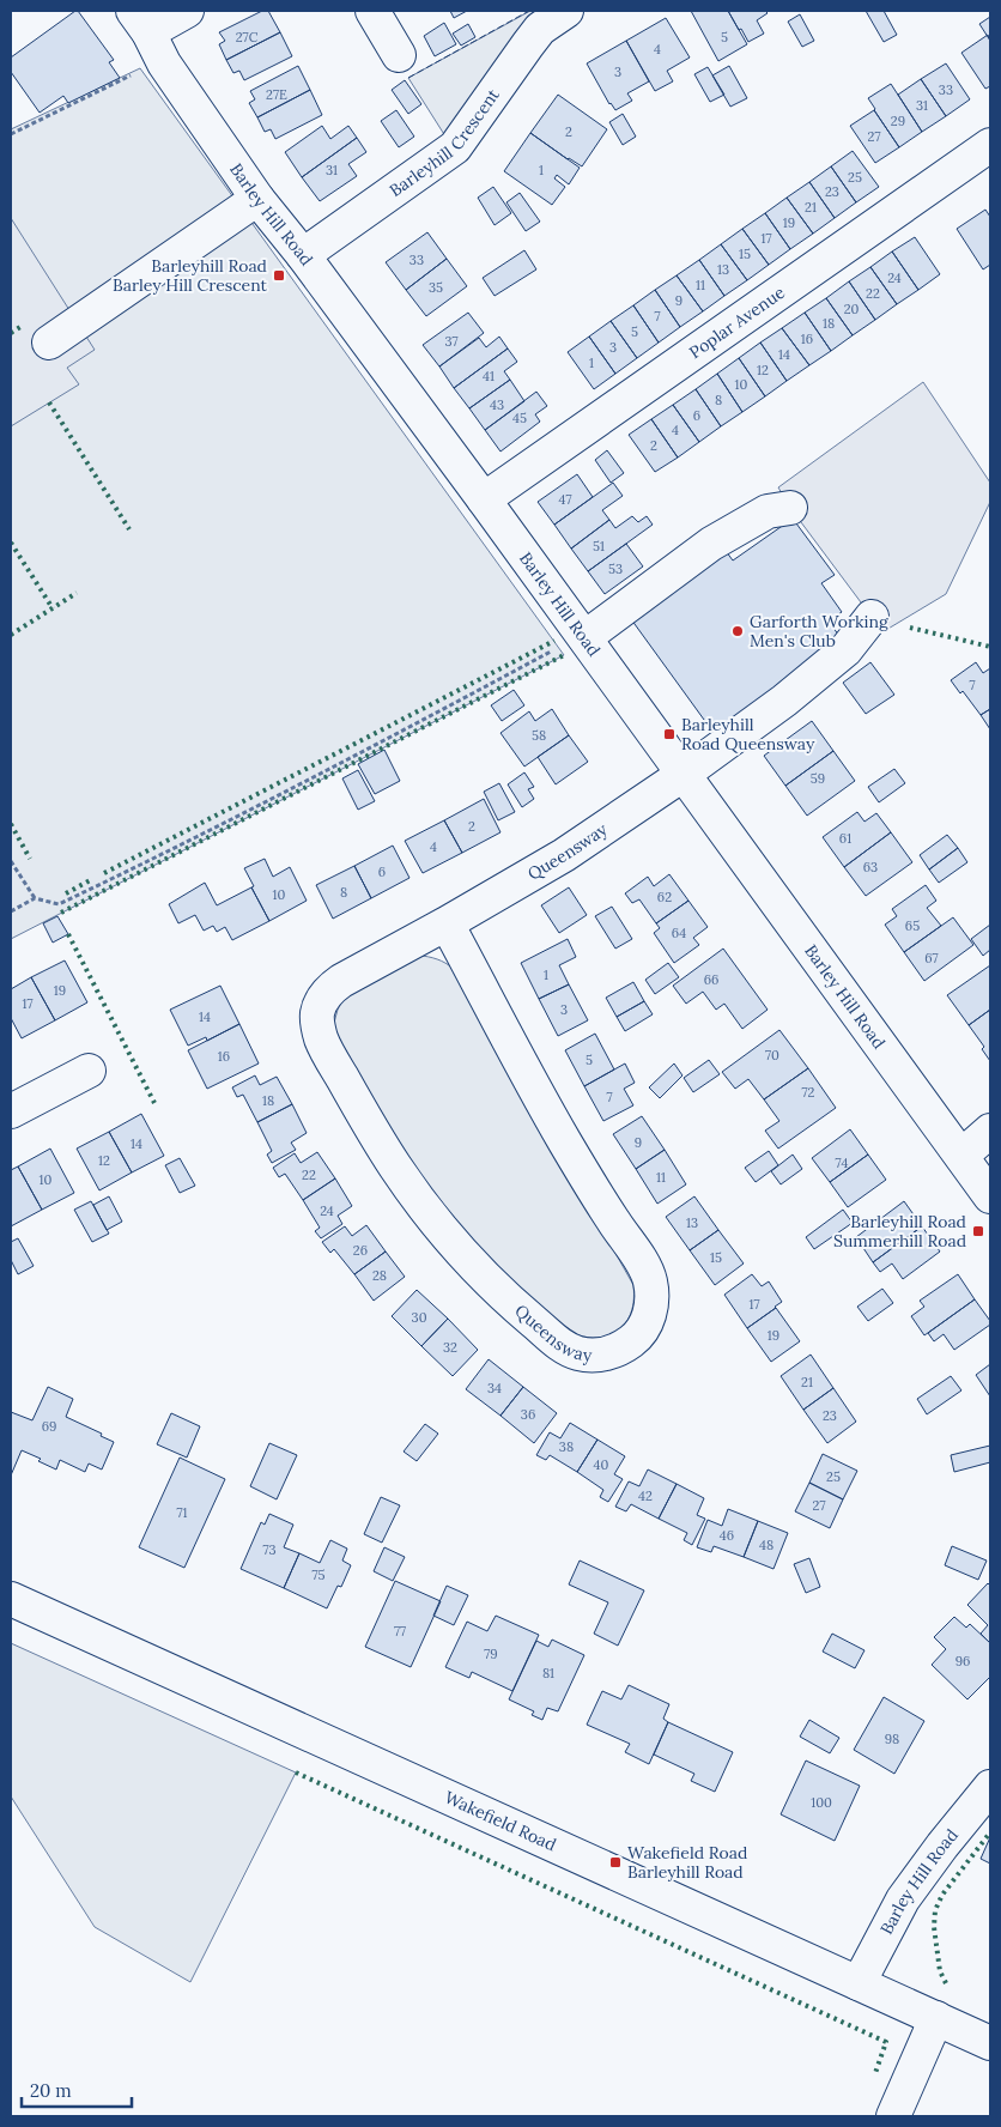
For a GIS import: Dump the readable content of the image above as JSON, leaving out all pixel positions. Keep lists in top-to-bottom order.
{
  "streets": {
    "street": [
      "Barleyhill Crescent",
      "Barley Hill Road",
      "Poplar Avenue",
      "Queensway",
      "Wakefield Road"
    ]
  },
  "crossings": [
    ["Barleyhill Crescent", "Barley Hill Road"],
    ["Barley Hill Road", "Poplar Avenue"],
    ["Barley Hill Road", "Queensway"],
    ["Barley Hill Road", "Wakefield Road"]
  ],
  "places": {
    "transit": [
      "Barleyhill Road Barley Hill Crescent",
      "Barleyhill Road Queensway",
      "Barleyhill Road Summerhill Road",
      "Wakefield Road Barleyhill Road"
    ],
    "other": ["Garforth Working Men's Club"]
  },
  "house_numbers": [
    "27C",
    "5",
    "4",
    "3",
    "33",
    "27E",
    "31",
    "29",
    "2",
    "27",
    "31",
    "1",
    "25",
    "23",
    "21",
    "19",
    "17",
    "15",
    "33",
    "13",
    "24",
    "11",
    "35",
    "22",
    "9",
    "20",
    "7",
    "18",
    "5",
    "16",
    "37",
    "3",
    "14",
    "1",
    "12",
    "41",
    "10",
    "8",
    "43",
    "6",
    "45",
    "4",
    "2",
    "47",
    "51",
    "53",
    "7",
    "58",
    "59",
    "2",
    "61",
    "4",
    "63",
    "6",
    "8",
    "10",
    "62",
    "65",
    "64",
    "67",
    "1",
    "66",
    "19",
    "17",
    "3",
    "14",
    "70",
    "16",
    "5",
    "72",
    "7",
    "18",
    "9",
    "14",
    "12",
    "74",
    "22",
    "11",
    "10",
    "24",
    "13",
    "26",
    "15",
    "28",
    "17",
    "30",
    "19",
    "32",
    "21",
    "34",
    "36",
    "23",
    "69",
    "38",
    "40",
    "25",
    "42",
    "27",
    "71",
    "46",
    "48",
    "73",
    "75",
    "77",
    "79",
    "96",
    "81",
    "98",
    "100"
  ],
  "scale_bar": "20 m"
}
